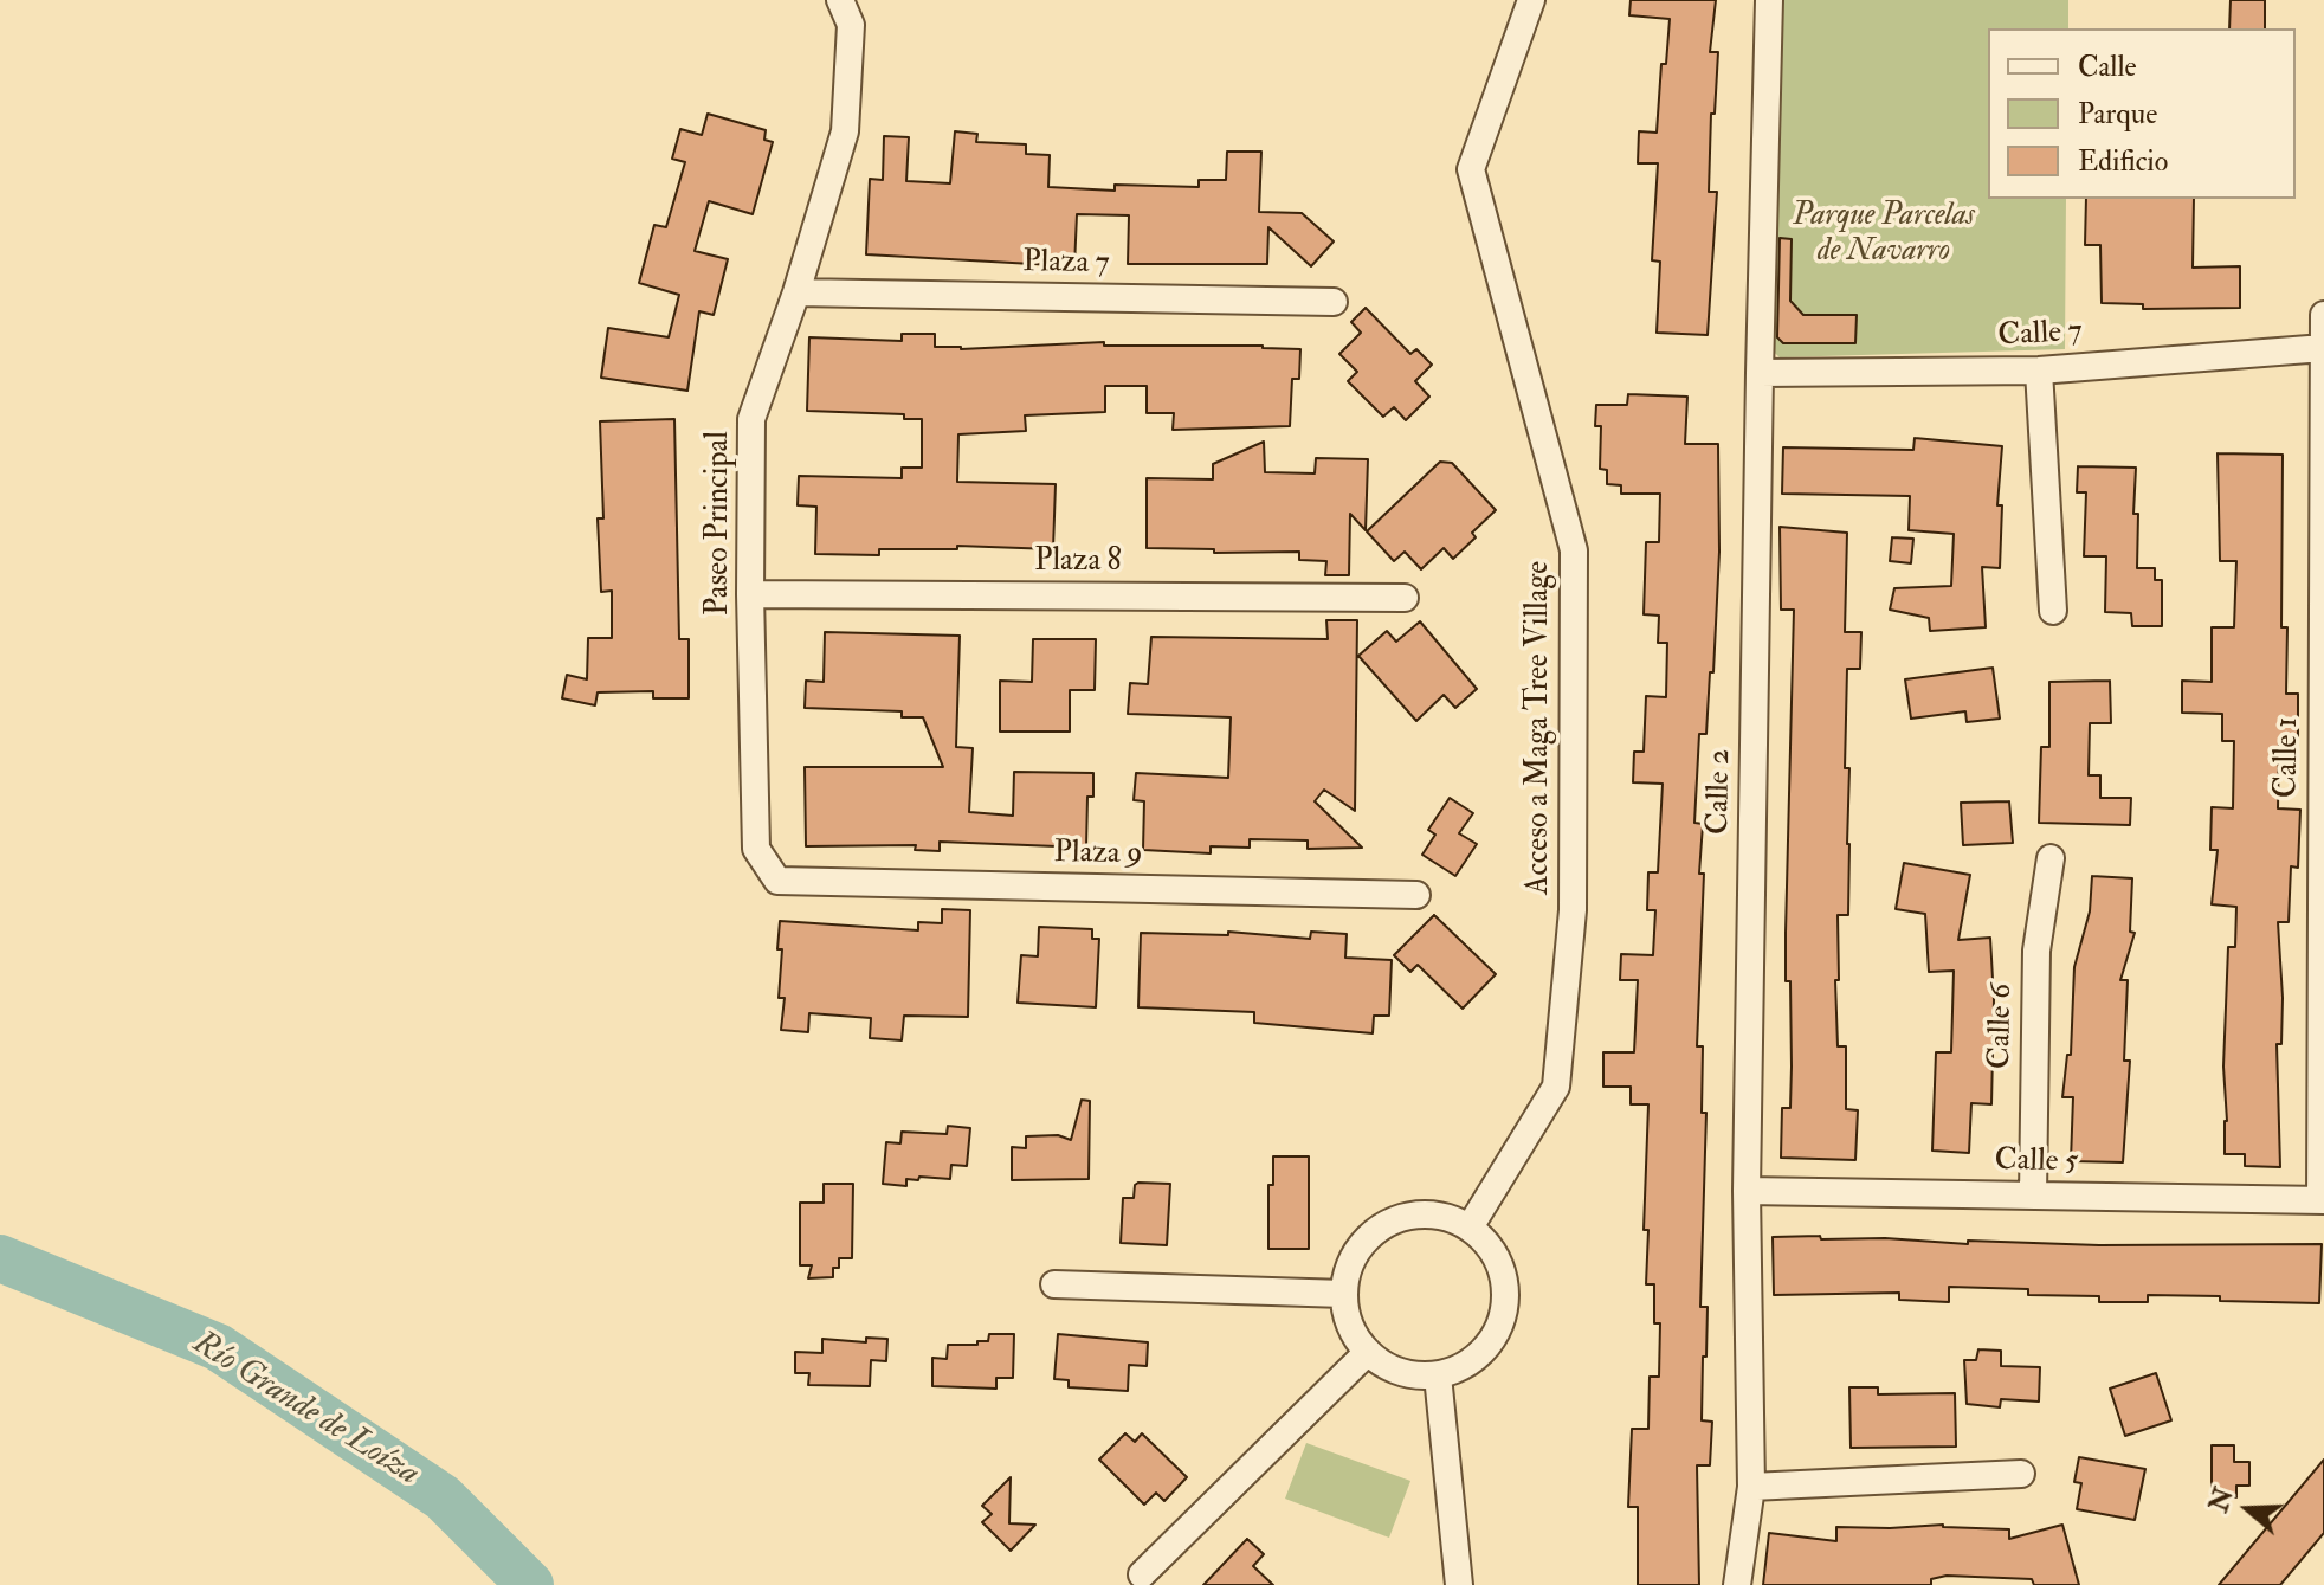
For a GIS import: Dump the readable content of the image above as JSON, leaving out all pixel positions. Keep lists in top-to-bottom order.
{
  "streets": {
    "street": [
      "Plaza 7",
      "Calle 7",
      "Paseo Principal",
      "Plaza 8",
      "Acceso a Maga Tree Village",
      "Calle 1",
      "Calle 2",
      "Plaza 9",
      "Calle 6",
      "Calle 5"
    ]
  },
  "crossings": [
    ["Plaza 7", "Paseo Principal"],
    ["Calle 7", "Calle 1"],
    ["Calle 7", "Calle 2"],
    ["Paseo Principal", "Plaza 8"],
    ["Paseo Principal", "Plaza 9"],
    ["Calle 1", "Calle 5"],
    ["Calle 2", "Calle 5"],
    ["Calle 6", "Calle 5"]
  ],
  "water": ["Río Grande de Loíza"],
  "parks": ["Parque Parcelas de Navarro"],
  "legend": ["Calle", "Parque", "Edificio"],
  "north": "left"
}
